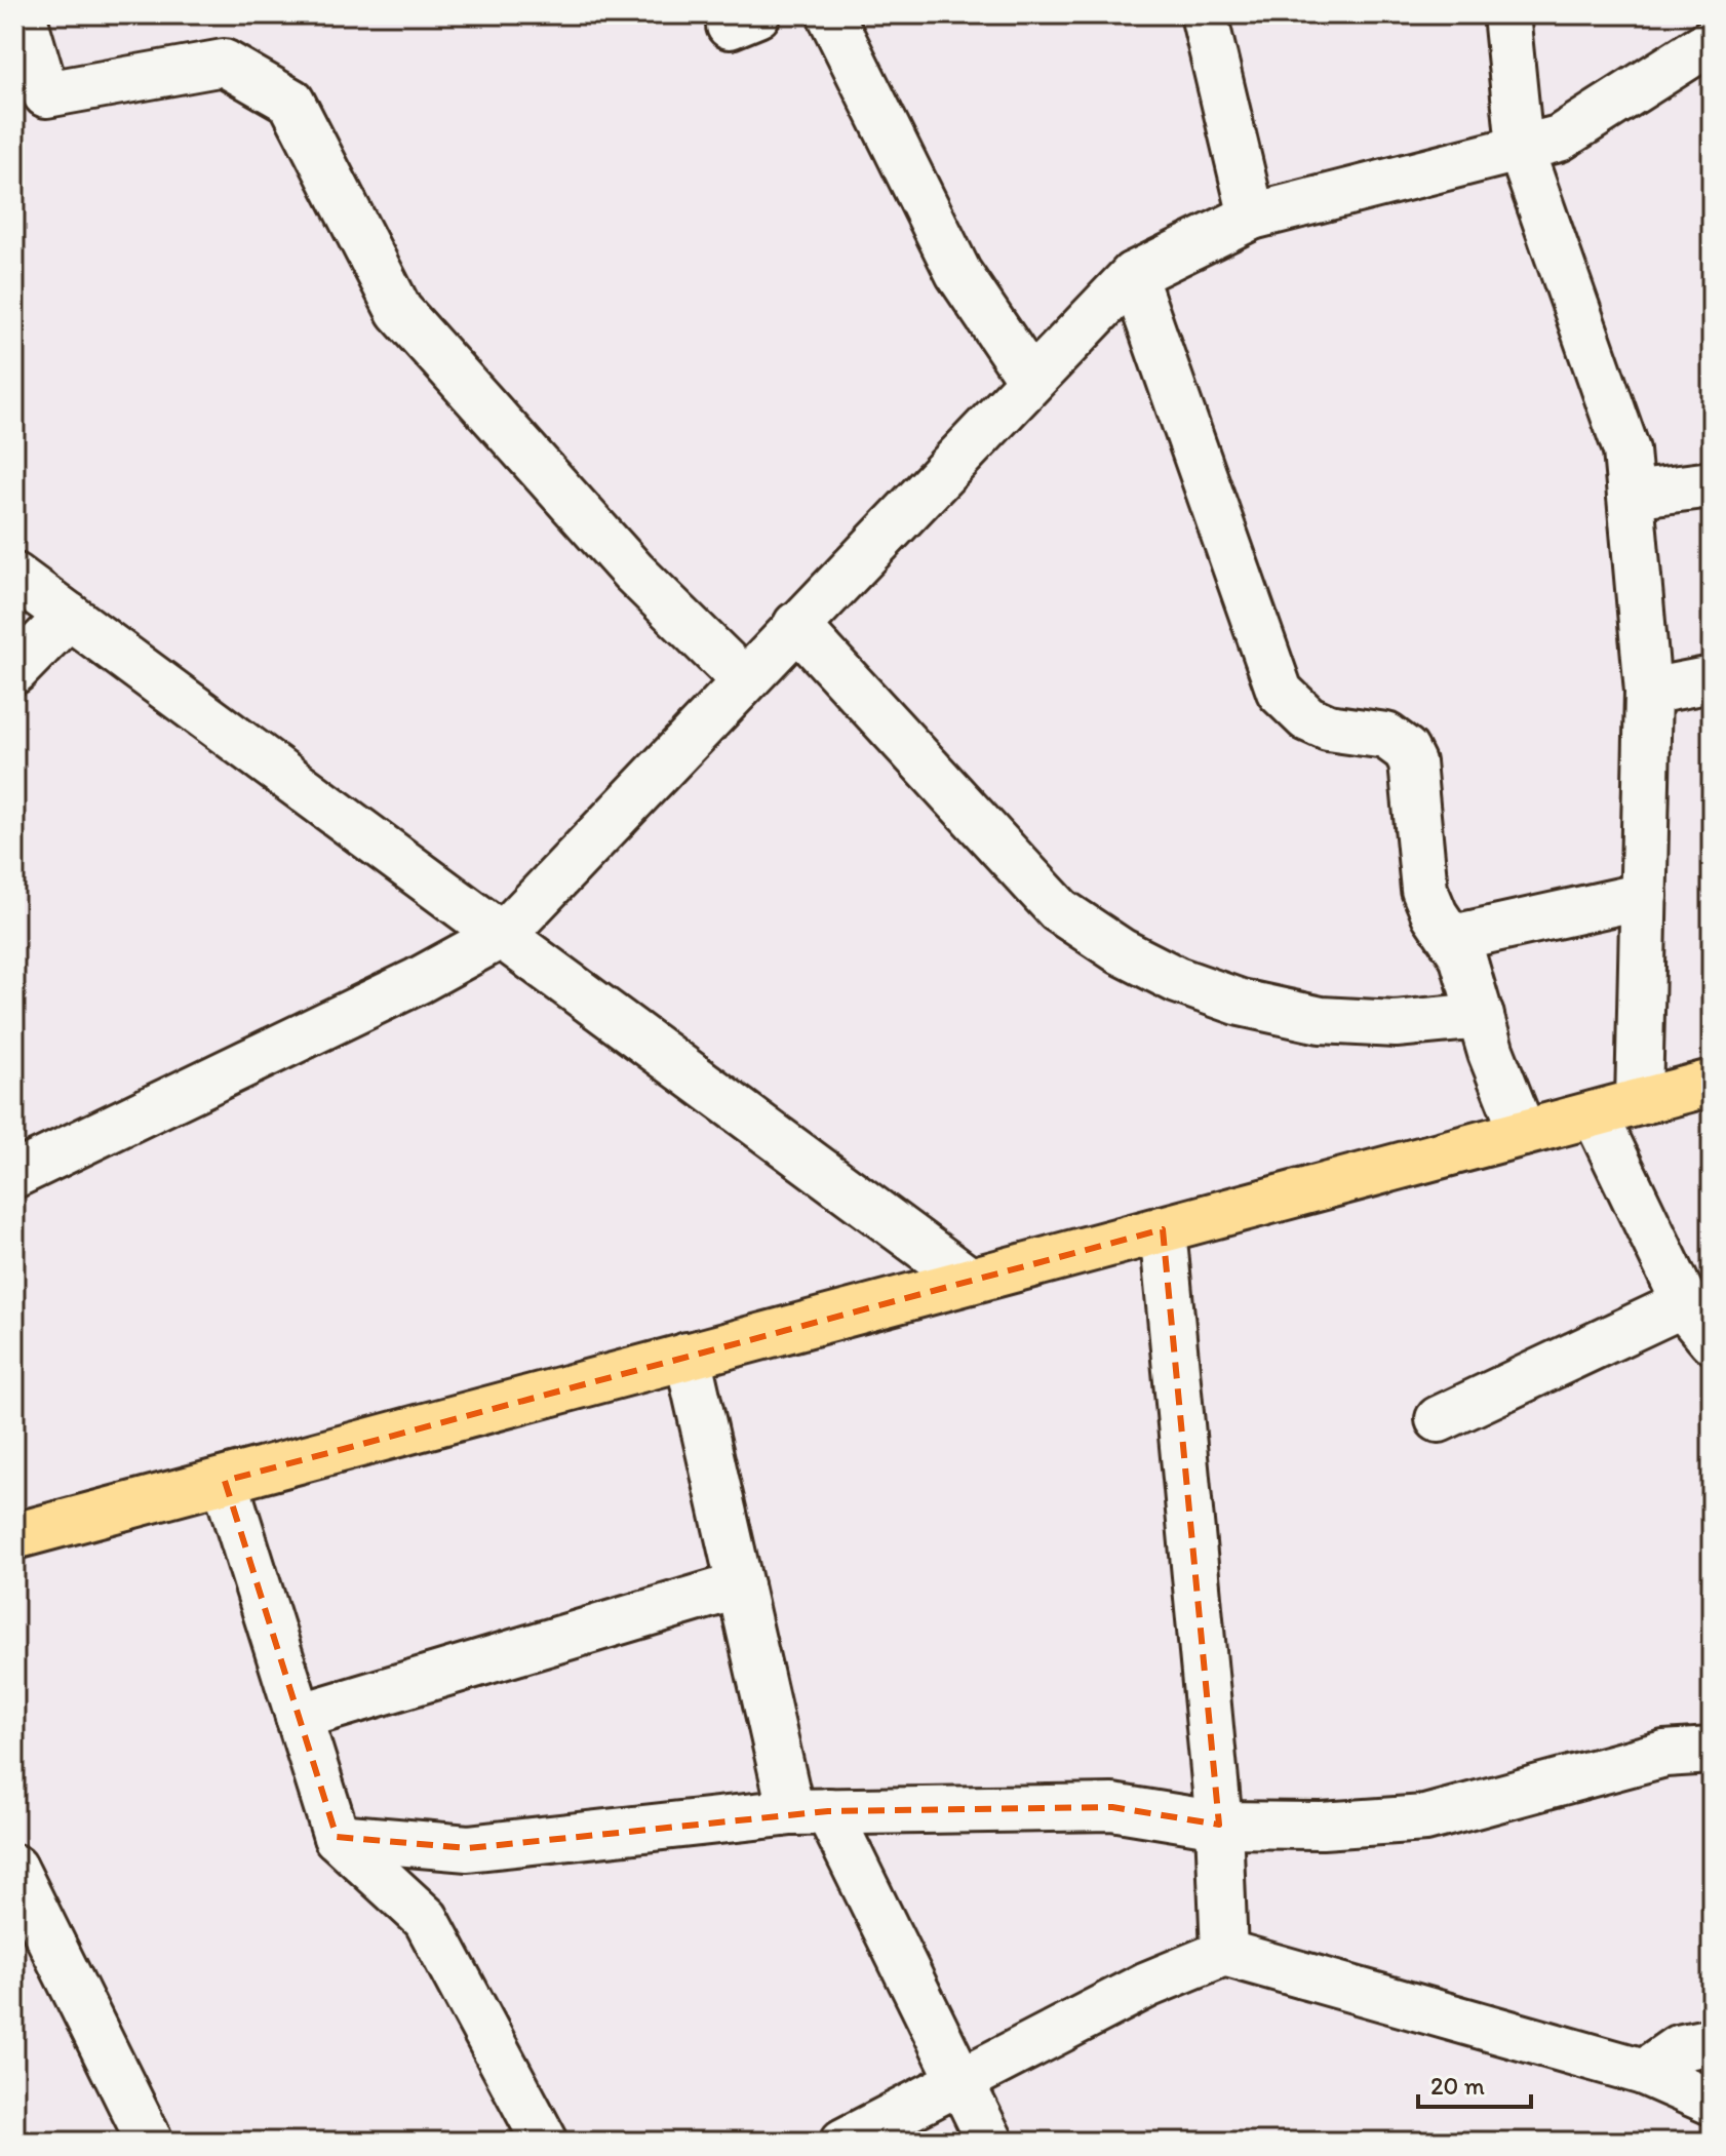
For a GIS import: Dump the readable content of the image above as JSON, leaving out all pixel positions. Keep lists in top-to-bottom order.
{
  "scale_bar": "20 m"
}
